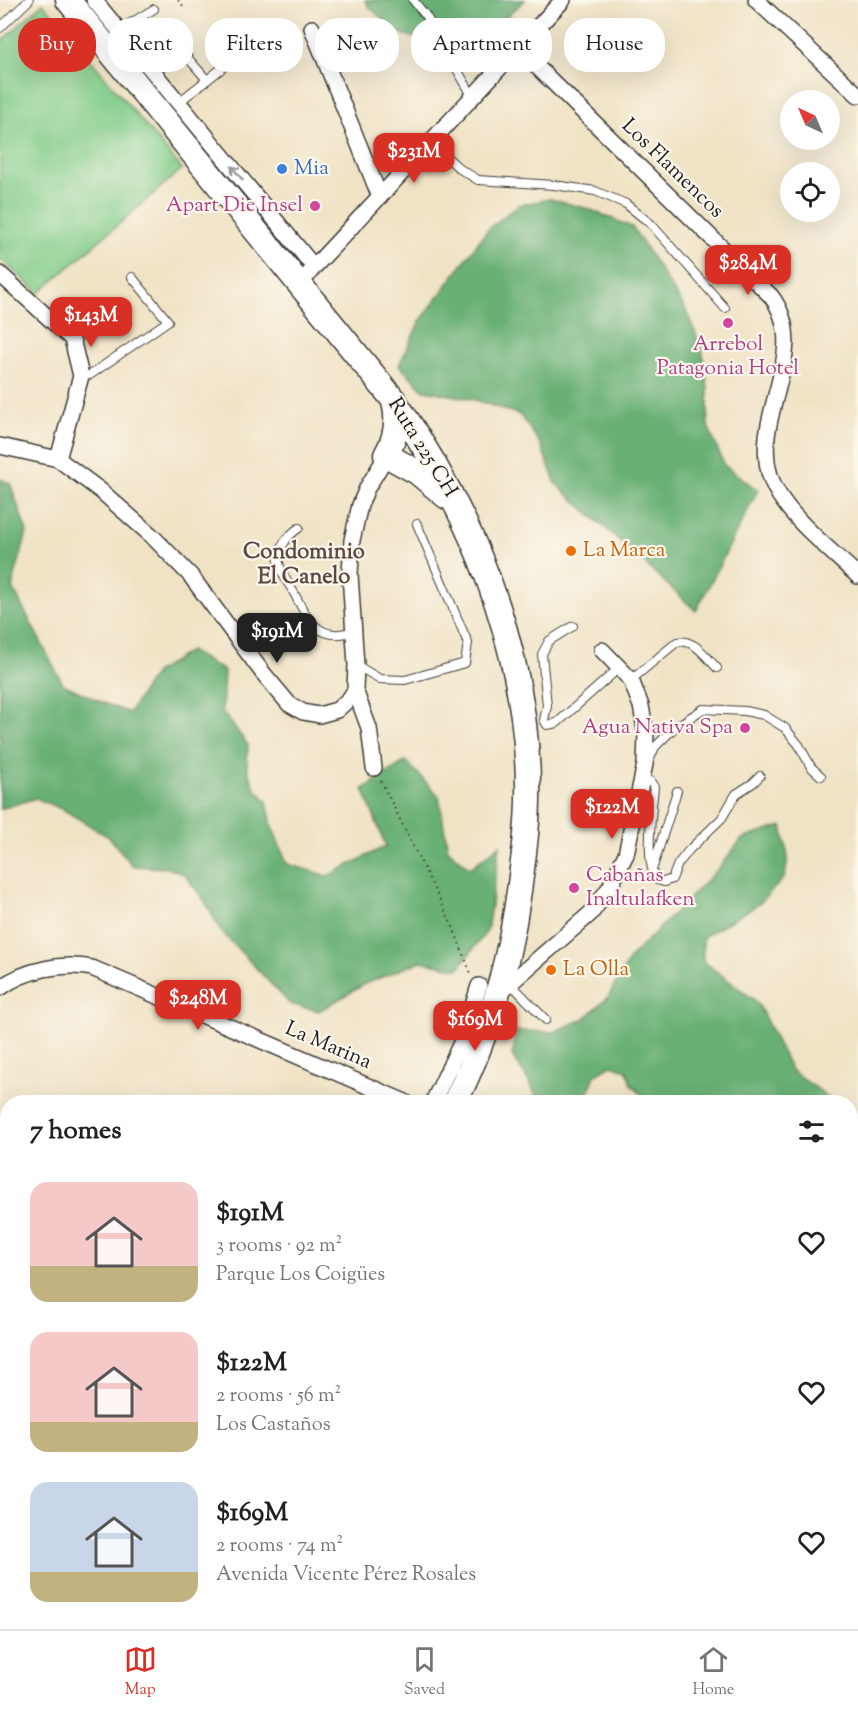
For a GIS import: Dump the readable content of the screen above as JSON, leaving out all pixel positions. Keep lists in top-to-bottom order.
{
  "streets": {
    "main road": ["Ruta 225 CH"],
    "street": ["Los Flamencos", "La Marina"]
  },
  "districts": ["Condominio El Canelo"],
  "places": [
    "Mia",
    "Apart Die Insel",
    "Arrebol Patagonia Hotel",
    "La Marca",
    "Agua Nativa Spa",
    "Cabañas Inaltulafken",
    "La Olla"
  ],
  "north": "top left",
  "page": {
    "chip": [
      "Buy",
      "Rent",
      "Filters",
      "New",
      "Apartment",
      "House"
    ],
    "price": [
      "$231M",
      "$284M",
      "$143M",
      "$191M",
      "$122M",
      "$248M",
      "$169M"
    ],
    "heading": "7 homes",
    "list": [
      {
        "name": "$191M",
        "note": "3 rooms · 92 m² · Parque Los Coigües"
      },
      {
        "name": "$122M",
        "note": "2 rooms · 56 m² · Los Castaños"
      },
      {
        "name": "$169M",
        "note": "2 rooms · 74 m² · Avenida Vicente Pérez Rosales"
      }
    ],
    "tabs": ["Map", "Saved", "Home"]
  }
}
